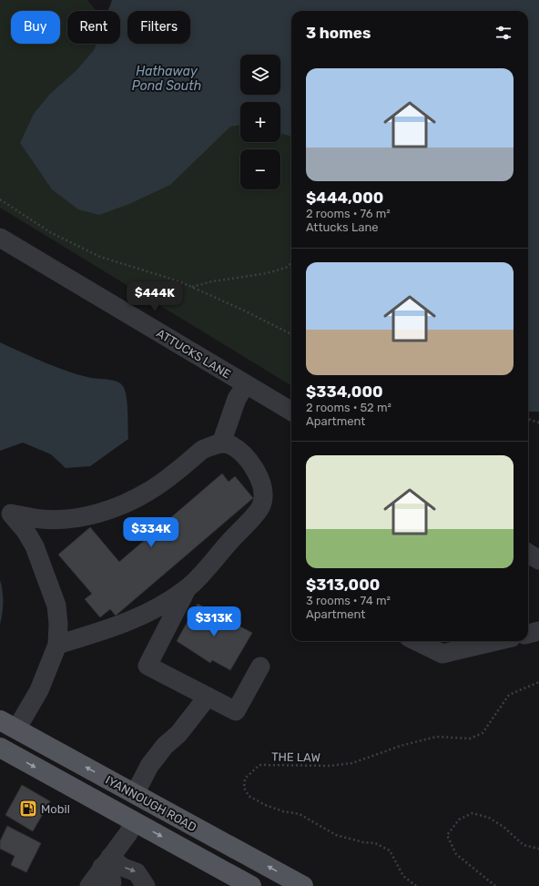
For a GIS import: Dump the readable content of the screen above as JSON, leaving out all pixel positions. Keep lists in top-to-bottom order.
{
  "streets": {
    "main road": ["IYANNOUGH ROAD"],
    "street": ["ATTUCKS LANE"],
    "path": ["THE LAW"]
  },
  "water": ["Hathaway Pond South"],
  "places": {
    "fuel station": ["Mobil"]
  },
  "page": {
    "chip": ["Buy", "Rent", "Filters"],
    "heading": "3 homes",
    "map_buttons": ["+", "−"],
    "list": [
      {
        "name": "$444,000",
        "note": "2 rooms · 76 m² · Attucks Lane"
      },
      {
        "name": "$334,000",
        "note": "2 rooms · 52 m² · Apartment"
      },
      {
        "name": "$313,000",
        "note": "3 rooms · 74 m² · Apartment"
      }
    ],
    "price": ["$444K", "$334K", "$313K"]
  }
}
